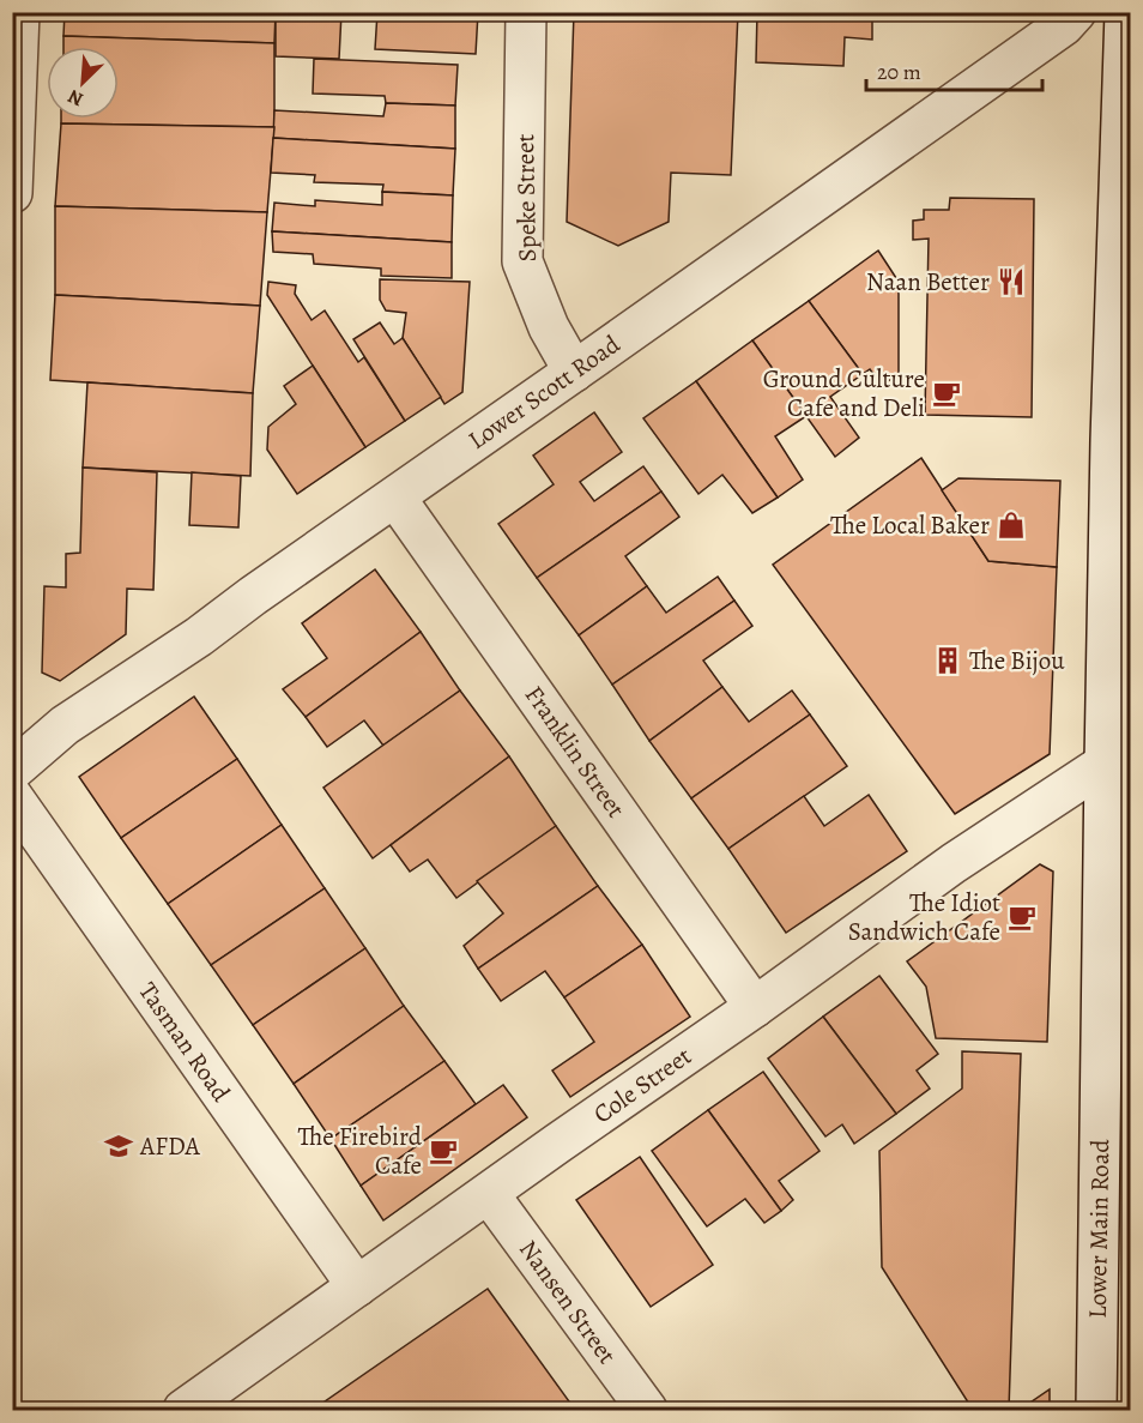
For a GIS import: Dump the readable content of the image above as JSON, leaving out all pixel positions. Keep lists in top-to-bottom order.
{
  "streets": {
    "street": [
      "Speke Street",
      "Lower Scott Road",
      "Franklin Street",
      "Tasman Road",
      "Cole Street",
      "Lower Main Road",
      "Nansen Street"
    ]
  },
  "crossings": [
    ["Speke Street", "Lower Scott Road"],
    ["Lower Scott Road", "Franklin Street"],
    ["Franklin Street", "Cole Street"],
    ["Tasman Road", "Cole Street"],
    ["Cole Street", "Lower Main Road"],
    ["Cole Street", "Nansen Street"]
  ],
  "places": {
    "restaurant": ["Naan Better"],
    "cafe": ["Ground Culture Cafe and Deli", "The Idiot Sandwich Cafe", "The Firebird Cafe"],
    "shop": ["The Local Baker"],
    "building": ["The Bijou"],
    "school or university": ["AFDA"]
  },
  "scale_bar": "20 m",
  "north": "bottom left"
}
